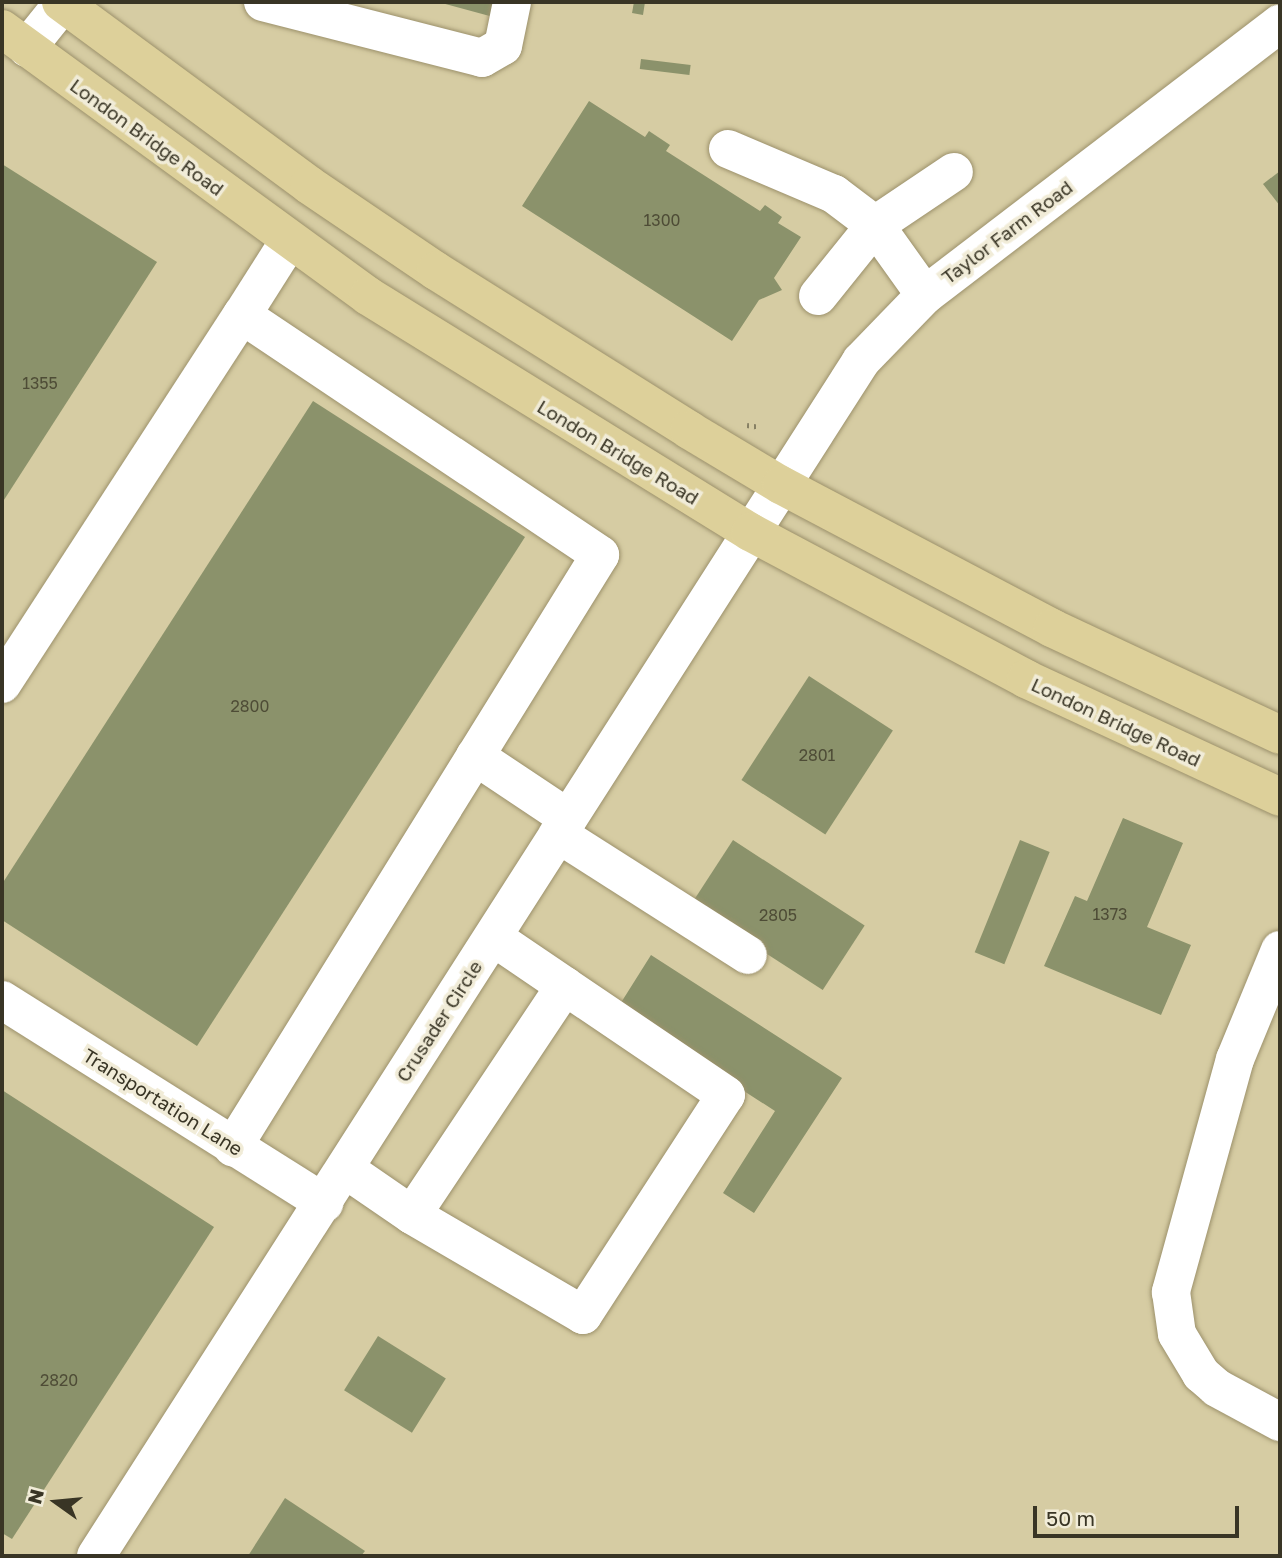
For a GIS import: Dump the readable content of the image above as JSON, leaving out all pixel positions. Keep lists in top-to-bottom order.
{
  "streets": {
    "main road": ["London Bridge Road"],
    "street": ["Taylor Farm Road", "Crusader Circle", "Transportation Lane"]
  },
  "crossings": [
    ["London Bridge Road", "Crusader Circle"],
    ["Taylor Farm Road", "Crusader Circle"],
    ["Crusader Circle", "Transportation Lane"]
  ],
  "house_numbers": [
    "1300",
    "1355",
    "2800",
    "2801",
    "1373",
    "2805",
    "2820"
  ],
  "scale_bar": "50 m",
  "north": "left"
}
